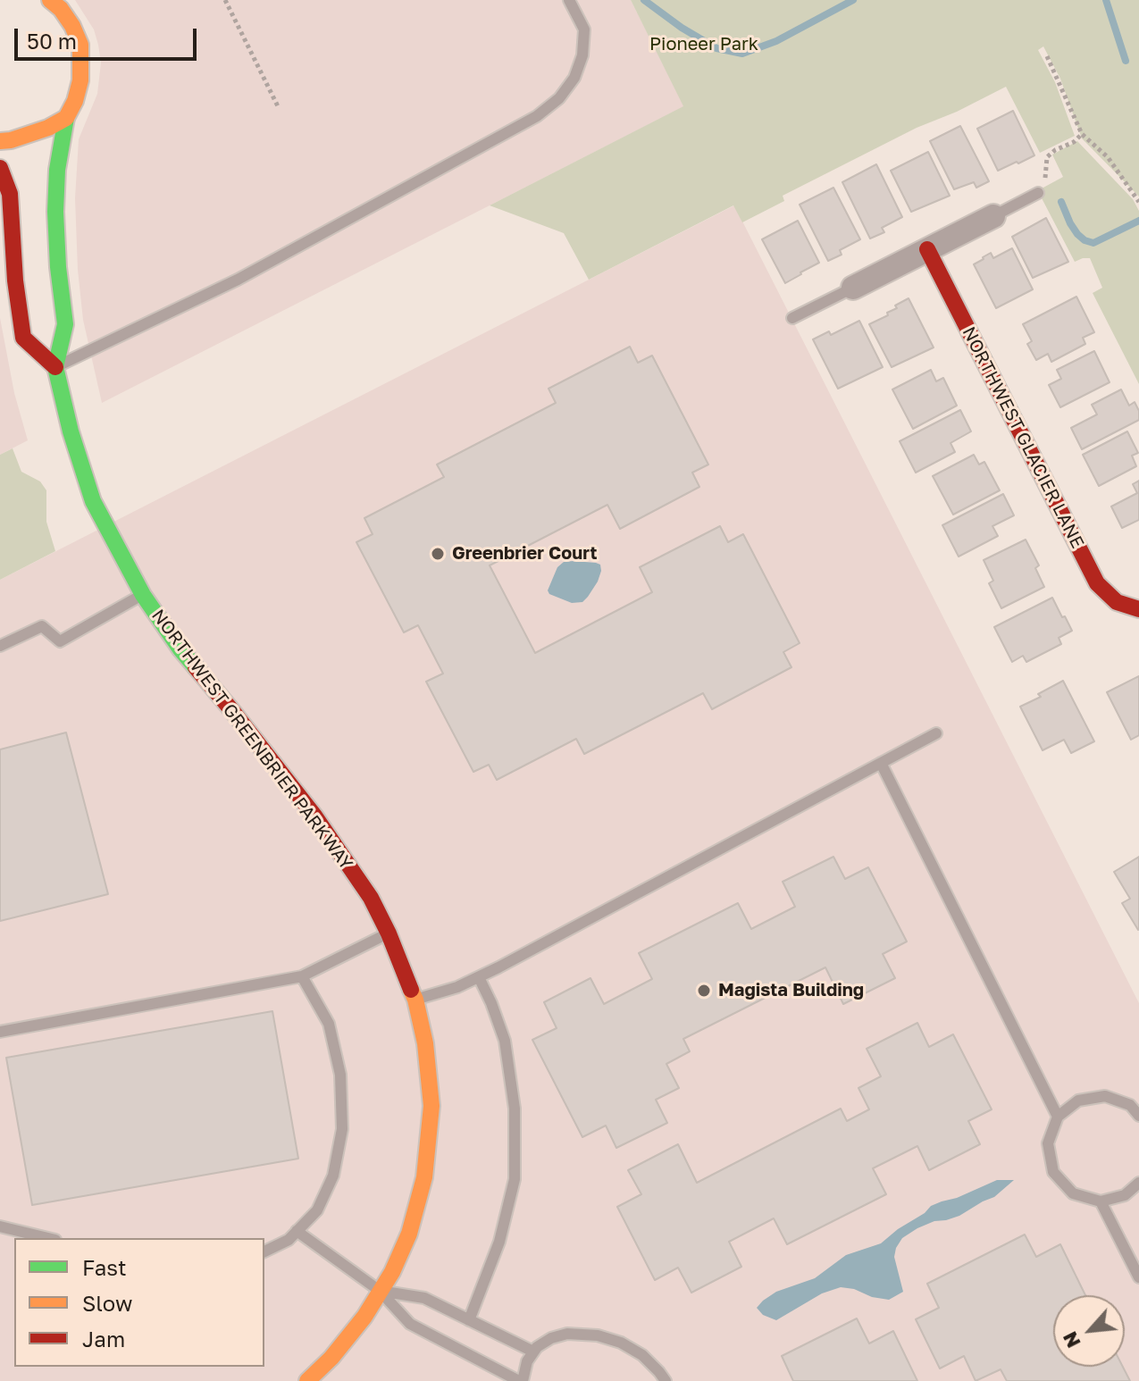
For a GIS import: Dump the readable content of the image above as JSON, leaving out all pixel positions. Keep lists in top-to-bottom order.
{
  "streets": {
    "street": ["NORTHWEST GLACIER LANE", "NORTHWEST GREENBRIER PARKWAY"]
  },
  "parks": ["Pioneer Park"],
  "places": ["Greenbrier Court", "Magista Building"],
  "legend": ["Fast", "Slow", "Jam"],
  "scale_bar": "50 m",
  "north": "bottom left"
}
